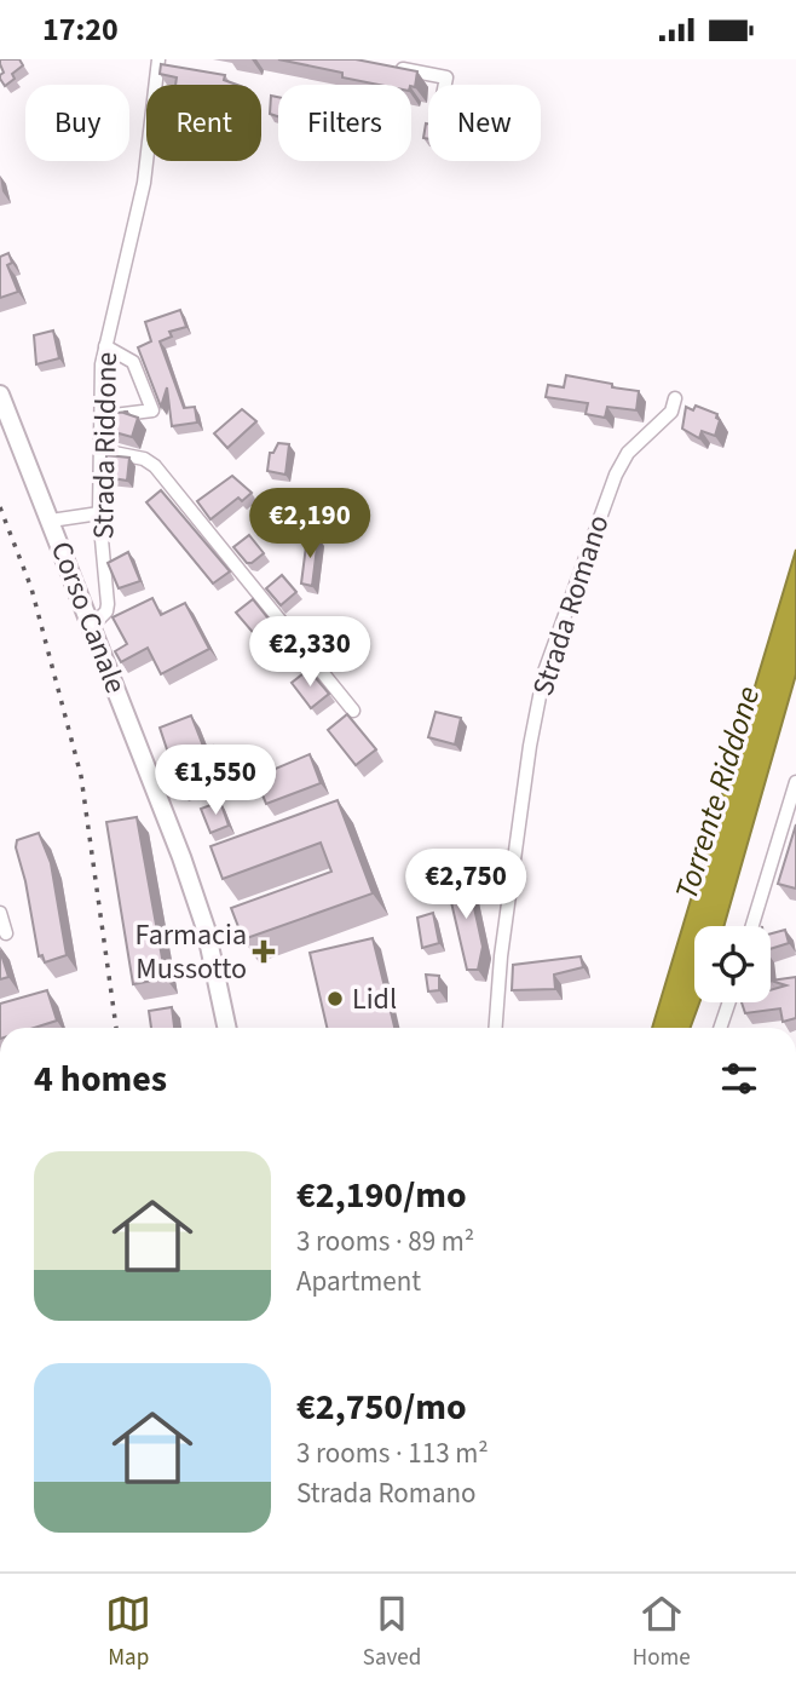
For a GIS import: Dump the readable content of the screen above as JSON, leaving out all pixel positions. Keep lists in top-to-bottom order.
{
  "streets": {
    "main road": ["Corso Canale"],
    "street": ["Strada Riddone", "Strada Romano"]
  },
  "crossings": [
    ["Strada Riddone", "Corso Canale"]
  ],
  "water": ["Torrente Riddone"],
  "places": {
    "health": ["Farmacia Mussotto"],
    "other": ["Lidl"]
  },
  "page": {
    "status": "17:20",
    "chip": [
      "Buy",
      "Rent",
      "Filters",
      "New"
    ],
    "price": [
      "€2,190",
      "€2,330",
      "€1,550",
      "€2,750"
    ],
    "heading": "4 homes",
    "list": [
      {
        "name": "€2,190/mo",
        "note": "3 rooms · 89 m² · Apartment"
      },
      {
        "name": "€2,750/mo",
        "note": "3 rooms · 113 m² · Strada Romano"
      }
    ],
    "tabs": ["Map", "Saved", "Home"]
  }
}
